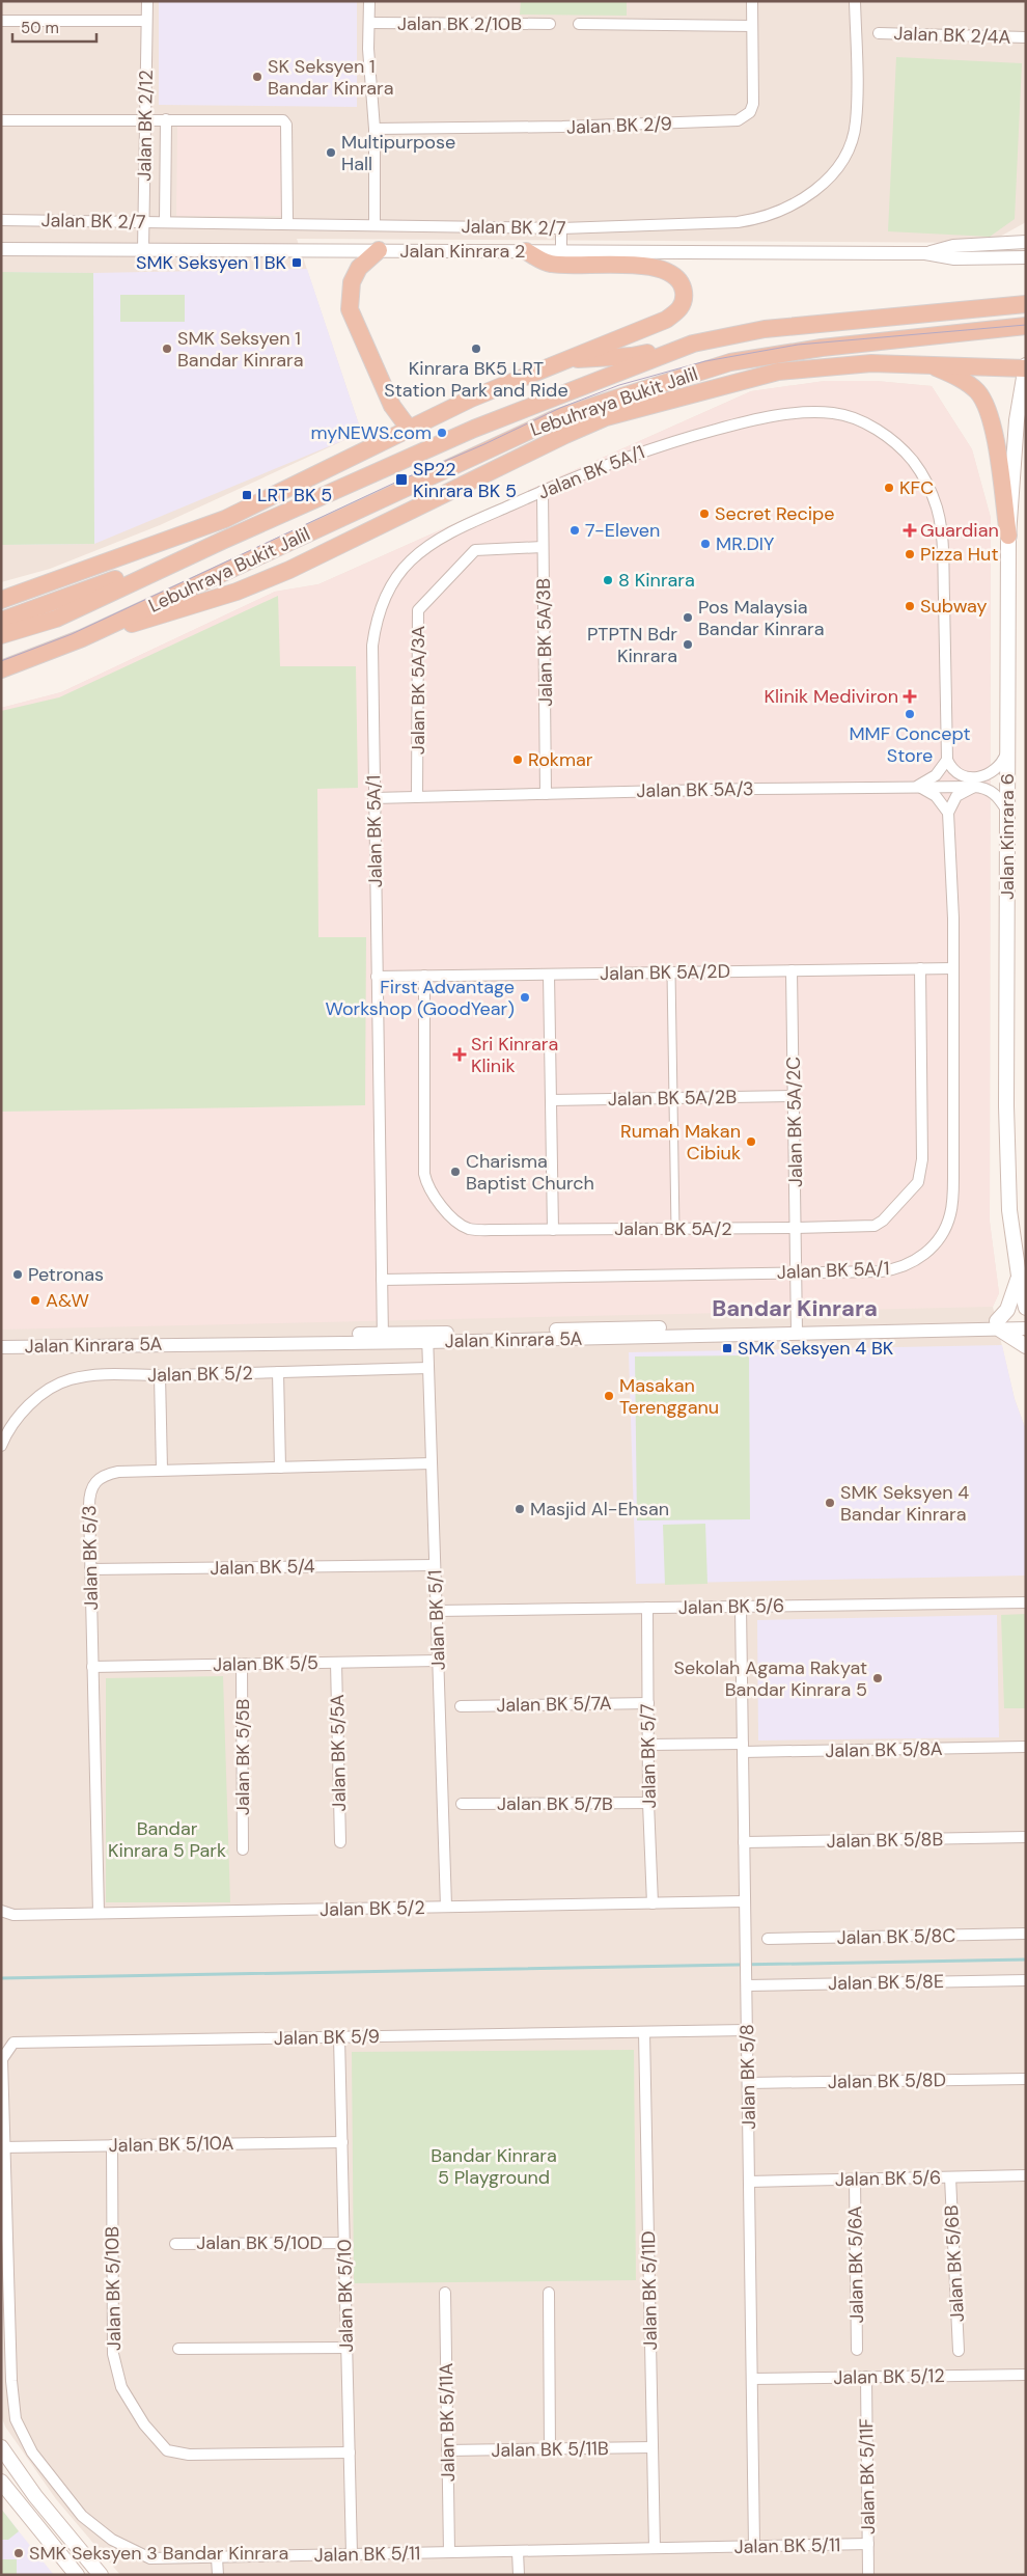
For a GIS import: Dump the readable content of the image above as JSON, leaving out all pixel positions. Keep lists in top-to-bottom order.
{
  "streets": {
    "highway": ["Lebuhraya Bukit Jalil"],
    "main road": ["Jalan Kinrara 6"],
    "street": [
      "Jalan BK 2/10B",
      "Jalan BK 2/4A",
      "Jalan BK 2/12",
      "Jalan BK 2/9",
      "Jalan BK 2/7",
      "Jalan Kinrara 2",
      "Jalan BK 5A/1",
      "Jalan BK 5A/3B",
      "Jalan BK 5A/3A",
      "Jalan BK 5A/3",
      "Jalan BK 5A/2D",
      "Jalan BK 5A/2B",
      "Jalan BK 5A/2C",
      "Jalan BK 5A/2",
      "Jalan Kinrara 5A",
      "Jalan BK 5/2",
      "Jalan BK 5/3",
      "Jalan BK 5/4",
      "Jalan BK 5/6",
      "Jalan BK 5/1",
      "Jalan BK 5/5",
      "Jalan BK 5/7A",
      "Jalan BK 5/8A",
      "Jalan BK 5/5A",
      "Jalan BK 5/7",
      "Jalan BK 5/5B",
      "Jalan BK 5/7B",
      "Jalan BK 5/8B",
      "Jalan BK 5/8C",
      "Jalan BK 5/8E",
      "Jalan BK 5/9",
      "Jalan BK 5/8",
      "Jalan BK 5/8D",
      "Jalan BK 5/10A",
      "Jalan BK 5/10D",
      "Jalan BK 5/6B",
      "Jalan BK 5/6A",
      "Jalan BK 5/10B",
      "Jalan BK 5/11D",
      "Jalan BK 5/10",
      "Jalan BK 5/12",
      "Jalan BK 5/11A",
      "Jalan BK 5/11B",
      "Jalan BK 5/11F",
      "Jalan BK 5/11"
    ]
  },
  "crossings": [
    ["Jalan BK 2/12", "Jalan BK 2/7"],
    ["Jalan BK 2/12", "Jalan Kinrara 2"],
    ["Jalan BK 5A/1", "Jalan BK 5A/3B"],
    ["Jalan BK 5A/1", "Jalan BK 5A/3"],
    ["Jalan BK 5A/1", "Jalan BK 5A/2D"],
    ["Jalan BK 5A/1", "Jalan BK 5A/2C"],
    ["Jalan BK 5A/1", "Jalan Kinrara 5A"],
    ["Jalan BK 5A/3B", "Jalan BK 5A/3A"],
    ["Jalan BK 5A/3B", "Jalan BK 5A/3"],
    ["Jalan BK 5A/3A", "Jalan BK 5A/3"],
    ["Jalan BK 5A/3", "Jalan Kinrara 6"],
    ["Jalan BK 5A/2D", "Jalan BK 5A/2C"],
    ["Jalan BK 5A/2D", "Jalan BK 5A/2"],
    ["Jalan BK 5A/2B", "Jalan BK 5A/2C"],
    ["Jalan BK 5A/2C", "Jalan BK 5A/2"],
    ["Jalan BK 5A/2C", "Jalan Kinrara 5A"],
    ["Jalan Kinrara 5A", "Jalan BK 5/1"],
    ["Jalan BK 5/2", "Jalan BK 5/3"],
    ["Jalan BK 5/2", "Jalan BK 5/1"],
    ["Jalan BK 5/2", "Jalan BK 5/7"],
    ["Jalan BK 5/2", "Jalan BK 5/8"],
    ["Jalan BK 5/3", "Jalan BK 5/4"],
    ["Jalan BK 5/3", "Jalan BK 5/1"],
    ["Jalan BK 5/3", "Jalan BK 5/5"],
    ["Jalan BK 5/4", "Jalan BK 5/1"],
    ["Jalan BK 5/6", "Jalan BK 5/1"],
    ["Jalan BK 5/6", "Jalan BK 5/7"],
    ["Jalan BK 5/6", "Jalan BK 5/8"],
    ["Jalan BK 5/6", "Jalan BK 5/6B"],
    ["Jalan BK 5/6", "Jalan BK 5/6A"],
    ["Jalan BK 5/1", "Jalan BK 5/5"],
    ["Jalan BK 5/5", "Jalan BK 5/5A"],
    ["Jalan BK 5/5", "Jalan BK 5/5B"],
    ["Jalan BK 5/7A", "Jalan BK 5/7"],
    ["Jalan BK 5/8A", "Jalan BK 5/7"],
    ["Jalan BK 5/8A", "Jalan BK 5/8"],
    ["Jalan BK 5/7", "Jalan BK 5/7B"],
    ["Jalan BK 5/8B", "Jalan BK 5/8"],
    ["Jalan BK 5/8E", "Jalan BK 5/8"],
    ["Jalan BK 5/9", "Jalan BK 5/8"],
    ["Jalan BK 5/9", "Jalan BK 5/10A"],
    ["Jalan BK 5/9", "Jalan BK 5/11D"],
    ["Jalan BK 5/9", "Jalan BK 5/10"],
    ["Jalan BK 5/9", "Jalan BK 5/11"],
    ["Jalan BK 5/8", "Jalan BK 5/8D"],
    ["Jalan BK 5/8", "Jalan BK 5/12"],
    ["Jalan BK 5/8", "Jalan BK 5/11"],
    ["Jalan BK 5/10A", "Jalan BK 5/10B"],
    ["Jalan BK 5/10A", "Jalan BK 5/10"],
    ["Jalan BK 5/10A", "Jalan BK 5/11"],
    ["Jalan BK 5/10D", "Jalan BK 5/10"],
    ["Jalan BK 5/10B", "Jalan BK 5/10"],
    ["Jalan BK 5/11D", "Jalan BK 5/11B"],
    ["Jalan BK 5/11D", "Jalan BK 5/11"],
    ["Jalan BK 5/10", "Jalan BK 5/11"],
    ["Jalan BK 5/12", "Jalan BK 5/11F"],
    ["Jalan BK 5/11A", "Jalan BK 5/11B"],
    ["Jalan BK 5/11A", "Jalan BK 5/11"],
    ["Jalan BK 5/11F", "Jalan BK 5/11"]
  ],
  "districts": ["Bandar Kinrara"],
  "parks": ["Bandar Kinrara 5 Park", "Bandar Kinrara 5 Playground"],
  "places": {
    "other": [
      "SK Seksyen 1 Bandar Kinrara",
      "Multipurpose Hall",
      "SMK Seksyen 1 Bandar Kinrara",
      "Kinrara BK5 LRT Station Park and Ride",
      "myNEWS.com",
      "KFC",
      "Secret Recipe",
      "7-Eleven",
      "MR.DIY",
      "Pizza Hut",
      "8 Kinrara",
      "Subway",
      "Pos Malaysia Bandar Kinrara",
      "PTPTN Bdr Kinrara",
      "MMF Concept Store",
      "Rokmar",
      "First Advantage Workshop (GoodYear)",
      "Rumah Makan Cibiuk",
      "Charisma Baptist Church",
      "Petronas",
      "A&W",
      "Masakan Terengganu",
      "SMK Seksyen 4 Bandar Kinrara",
      "Masjid Al-Ehsan",
      "Sekolah Agama Rakyat Bandar Kinrara 5",
      "SMK Seksyen 3 Bandar Kinrara"
    ],
    "transit": [
      "SMK Seksyen 1 BK",
      "SP22 Kinrara BK 5",
      "LRT BK 5",
      "SMK Seksyen 4 BK"
    ],
    "health": ["Guardian", "Klinik Mediviron", "Sri Kinrara Klinik"]
  },
  "scale_bar": "50 m"
}
